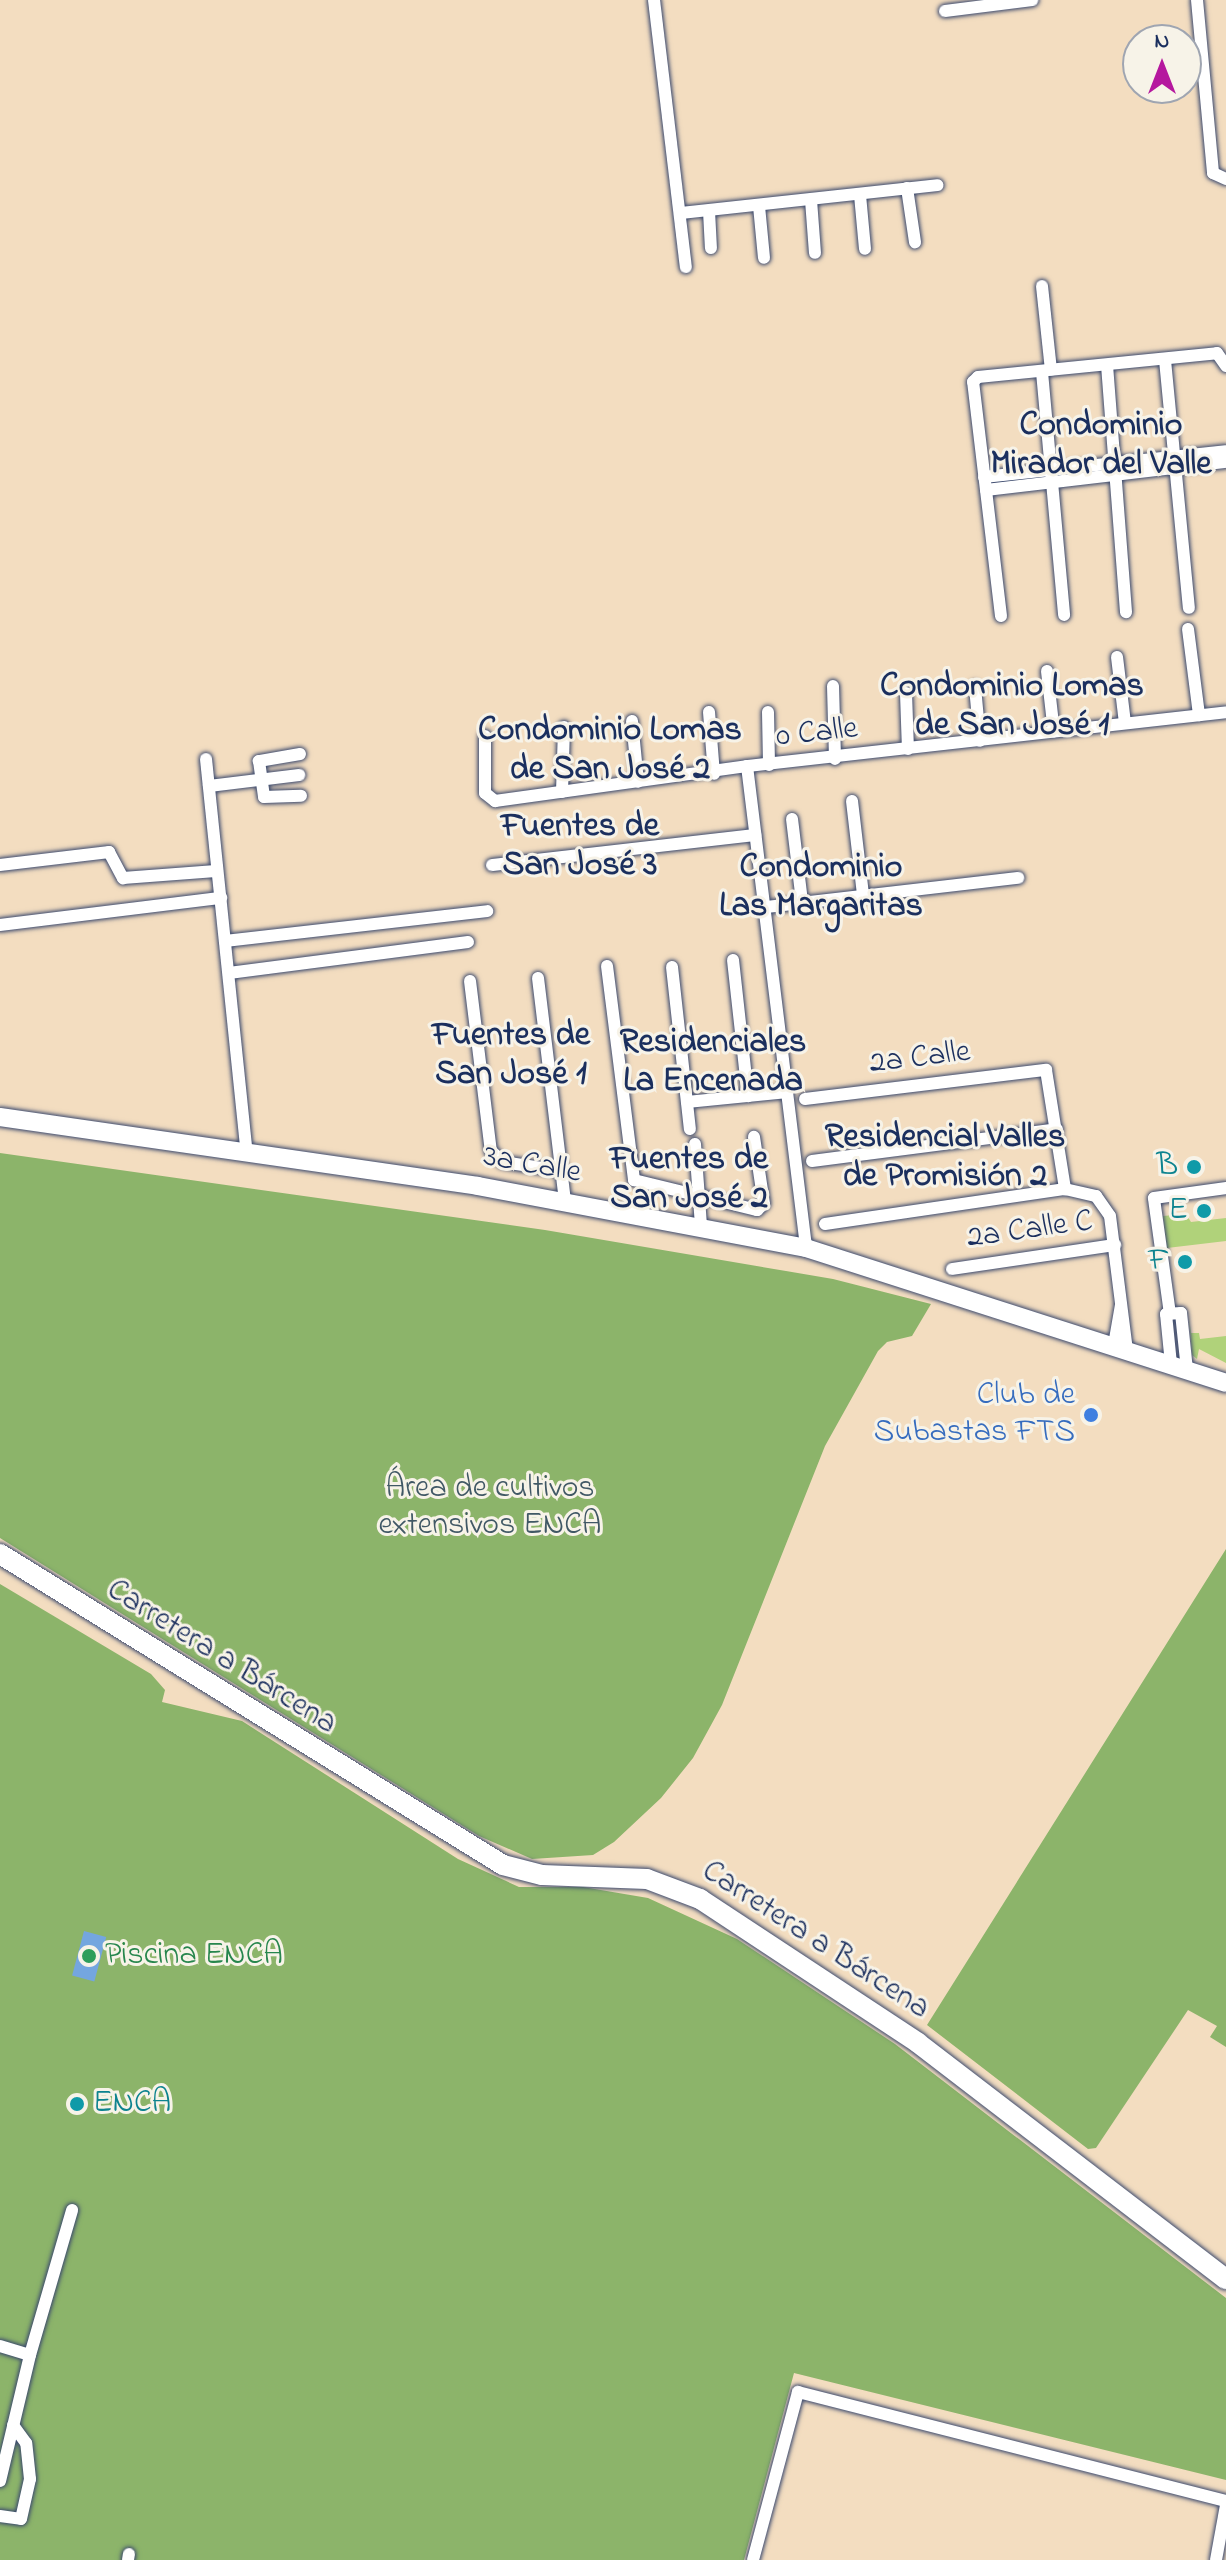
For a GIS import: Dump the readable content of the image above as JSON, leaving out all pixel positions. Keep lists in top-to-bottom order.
{
  "streets": {
    "main road": ["3a Calle", "Carretera a Bárcena"],
    "street": ["0 Calle", "2a Calle", "2a Calle C"]
  },
  "districts": [
    "Condominio Mirador del Valle",
    "Condominio Lomas de San José 1",
    "Condominio Lomas de San José 2",
    "Fuentes de San José 3",
    "Condominio Las Margaritas",
    "Fuentes de San José 1",
    "Residenciales La Encenada",
    "Residencial Valles de Promisión 2",
    "Fuentes de San José 2"
  ],
  "parks": ["Área de cultivos extensivos ENCA"],
  "places": [
    "B",
    "E",
    "F",
    "Club de Subastas FTS",
    "Piscina ENCA",
    "ENCA"
  ],
  "north": "top"
}
